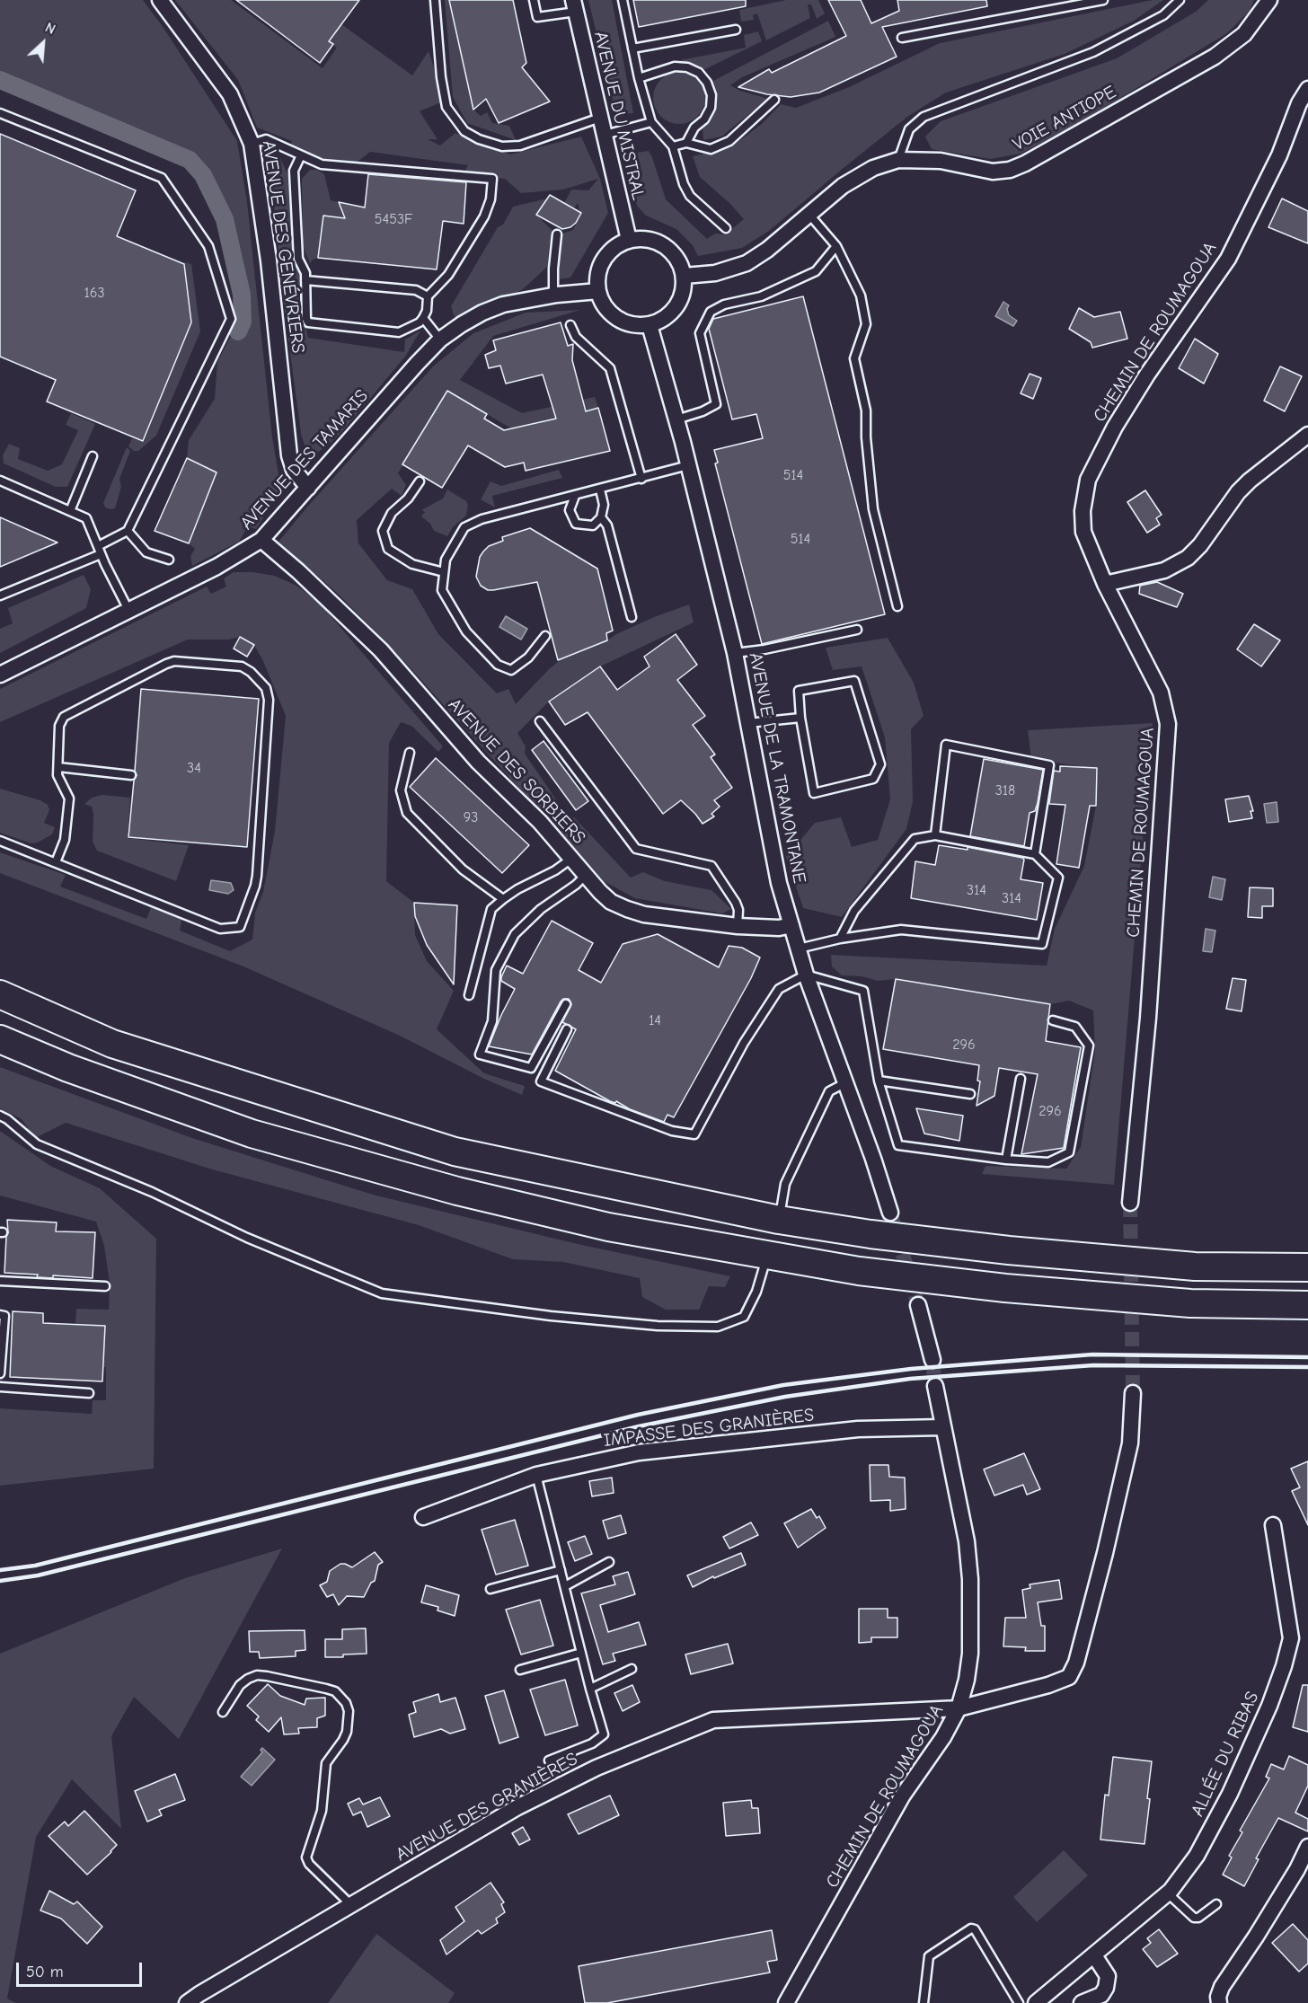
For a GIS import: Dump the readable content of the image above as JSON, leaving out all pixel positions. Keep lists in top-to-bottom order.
{
  "streets": {
    "street": [
      "AVENUE DU MISTRAL",
      "VOIE ANTIOPE",
      "AVENUE DES GENÉVRIERS",
      "CHEMIN DE ROUMAGOUA",
      "AVENUE DES TAMARIS",
      "AVENUE DE LA TRAMONTANE",
      "AVENUE DES SORBIERS",
      "IMPASSE DES GRANIÈRES",
      "ALLÉE DU RIBAS",
      "AVENUE DES GRANIÈRES"
    ]
  },
  "crossings": [
    ["AVENUE DU MISTRAL", "VOIE ANTIOPE"],
    ["AVENUE DU MISTRAL", "AVENUE DES TAMARIS"],
    ["AVENUE DU MISTRAL", "AVENUE DE LA TRAMONTANE"],
    ["VOIE ANTIOPE", "AVENUE DES TAMARIS"],
    ["VOIE ANTIOPE", "AVENUE DE LA TRAMONTANE"],
    ["AVENUE DES GENÉVRIERS", "AVENUE DES TAMARIS"],
    ["CHEMIN DE ROUMAGOUA", "AVENUE DES GRANIÈRES"],
    ["AVENUE DES TAMARIS", "AVENUE DE LA TRAMONTANE"],
    ["AVENUE DES TAMARIS", "AVENUE DES SORBIERS"],
    ["AVENUE DE LA TRAMONTANE", "AVENUE DES SORBIERS"]
  ],
  "house_numbers": [
    "5453F",
    "163",
    "514",
    "514",
    "34",
    "318",
    "93",
    "314",
    "314",
    "14",
    "296",
    "296"
  ],
  "scale_bar": "50 m",
  "north": "top right"
}
